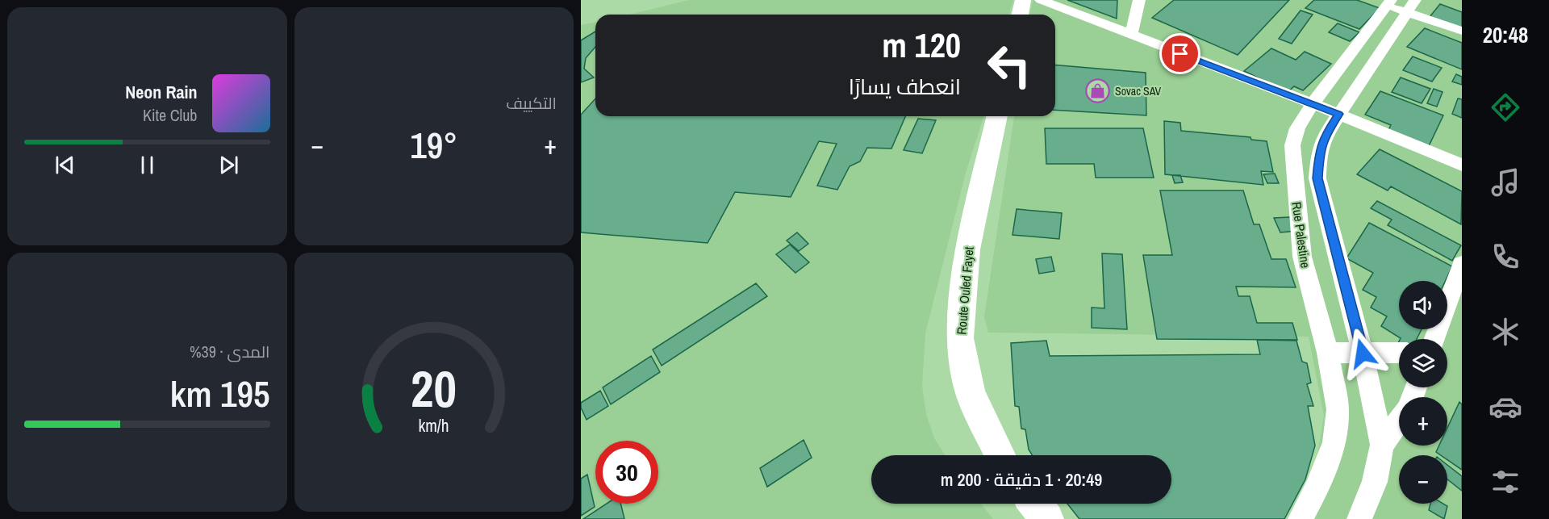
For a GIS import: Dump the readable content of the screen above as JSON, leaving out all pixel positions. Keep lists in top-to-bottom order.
{
  "streets": {
    "main road": ["Route Ouled Fayet"],
    "street": ["Rue Palestine"]
  },
  "places": {
    "shop": ["Sovac SAV"]
  },
  "page": {
    "tabs": "20:48",
    "tile": [
      "التكييف",
      ["المدى · 39%", "195 km"]
    ],
    "turn": ["120 m", "انعطف يسارًا"],
    "song": ["Neon Rain", "Kite Club"],
    "heat": ["−", "19°", "+"],
    "map_buttons": ["+", "−"],
    "limit": "30",
    "trip": "20:49 · 1 دقيقة · 200 m",
    "gauge": ["20", "km/h"]
  }
}
